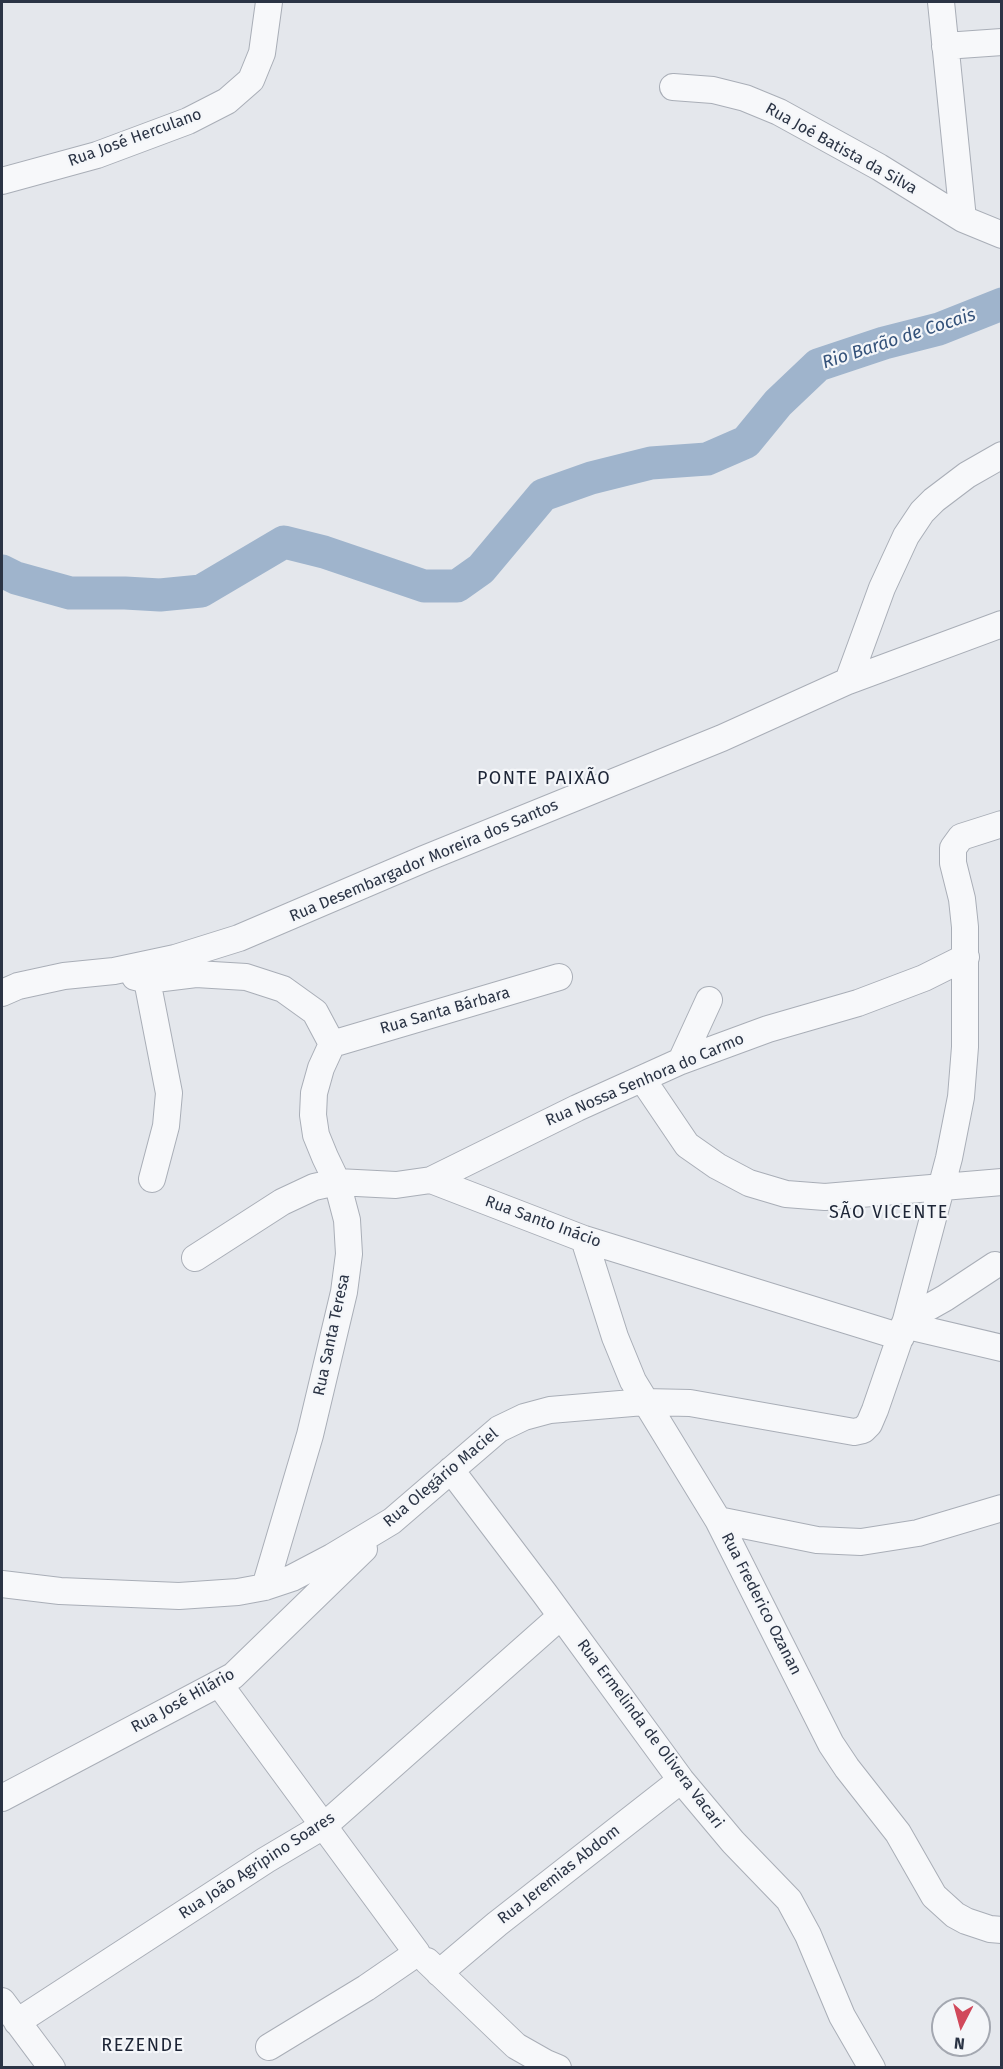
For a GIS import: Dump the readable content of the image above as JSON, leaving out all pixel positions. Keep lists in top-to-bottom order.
{
  "streets": {
    "street": [
      "Rua José Herculano",
      "Rua Joé Batista da Silva",
      "Rua Desembargador Moreira dos Santos",
      "Rua Santa Bárbara",
      "Rua Nossa Senhora do Carmo",
      "Rua Santo Inácio",
      "Rua Santa Teresa",
      "Rua Olegário Maciel",
      "Rua Frederico Ozanan",
      "Rua José Hilário",
      "Rua Ermelinda de Olivera Vacari",
      "Rua João Agripino Soares",
      "Rua Jeremias Abdom"
    ]
  },
  "crossings": [
    ["Rua Santa Bárbara", "Rua Santa Teresa"],
    ["Rua Nossa Senhora do Carmo", "Rua Santo Inácio"],
    ["Rua Santo Inácio", "Rua Santa Teresa"],
    ["Rua Santo Inácio", "Rua Olegário Maciel"],
    ["Rua Santo Inácio", "Rua Frederico Ozanan"],
    ["Rua Santa Teresa", "Rua Olegário Maciel"],
    ["Rua Olegário Maciel", "Rua Frederico Ozanan"],
    ["Rua Olegário Maciel", "Rua José Hilário"],
    ["Rua Olegário Maciel", "Rua Ermelinda de Olivera Vacari"],
    ["Rua Ermelinda de Olivera Vacari", "Rua João Agripino Soares"],
    ["Rua Ermelinda de Olivera Vacari", "Rua Jeremias Abdom"]
  ],
  "districts": ["PONTE PAIXÃO", "SÃO VICENTE", "REZENDE"],
  "water": ["Rio Barão de Cocais"],
  "north": "bottom"
}
